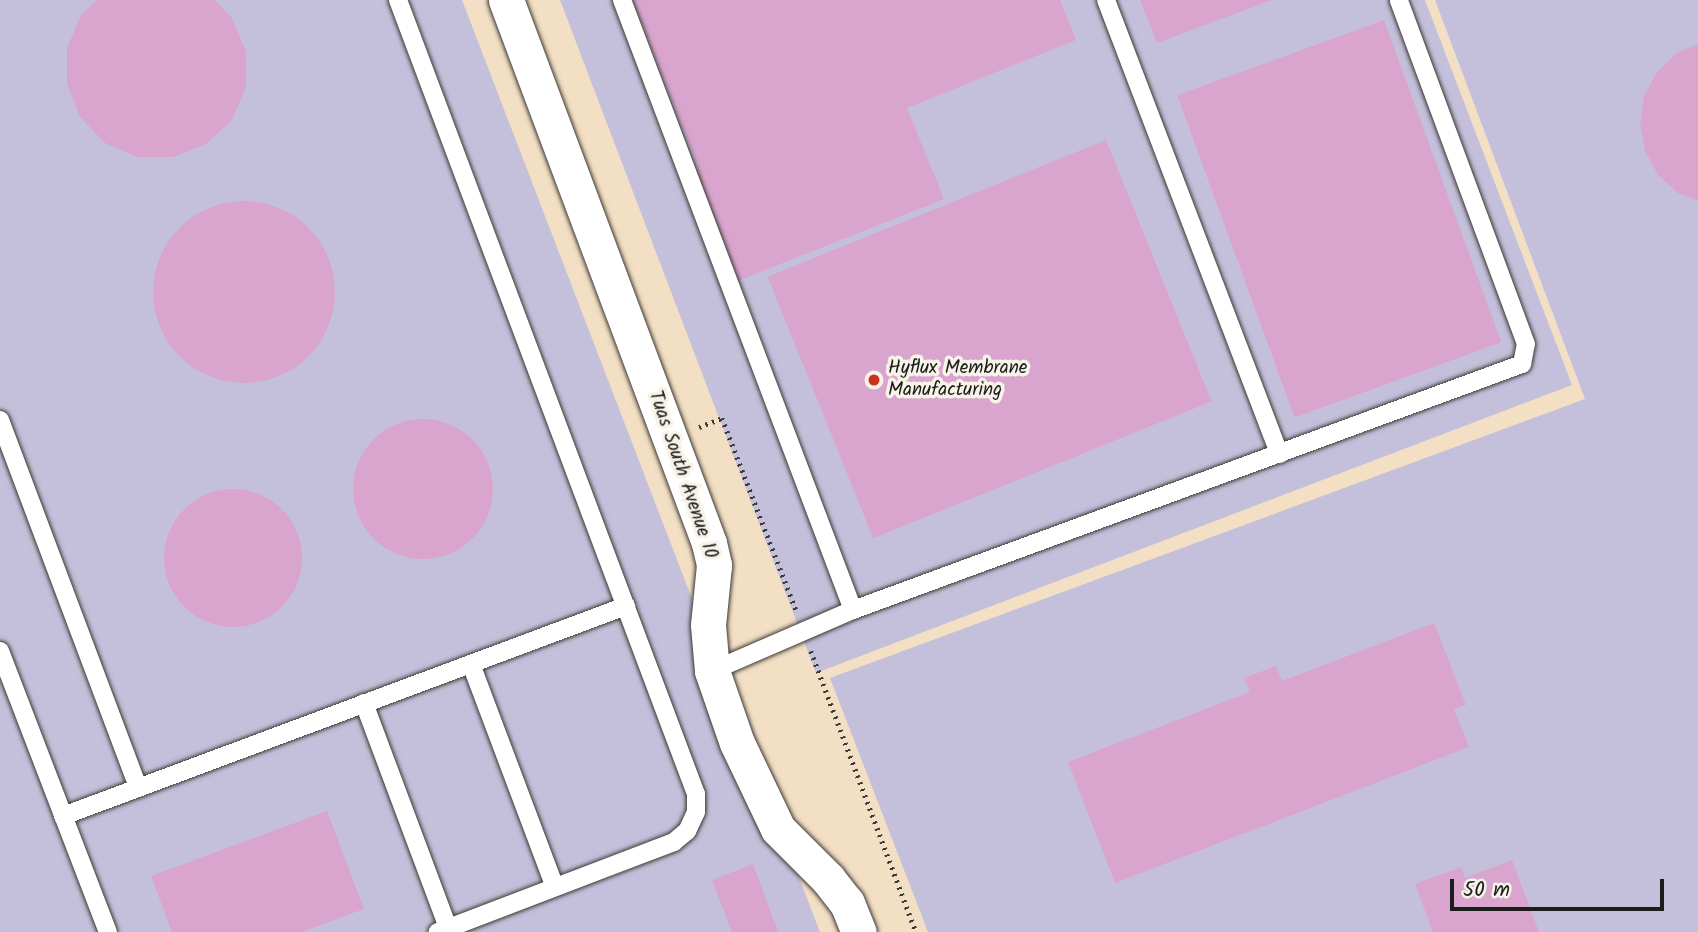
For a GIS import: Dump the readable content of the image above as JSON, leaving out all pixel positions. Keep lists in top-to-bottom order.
{
  "streets": {
    "street": ["Tuas South Avenue 10"]
  },
  "places": ["Hyflux Membrane Manufacturing"],
  "scale_bar": "50 m"
}
